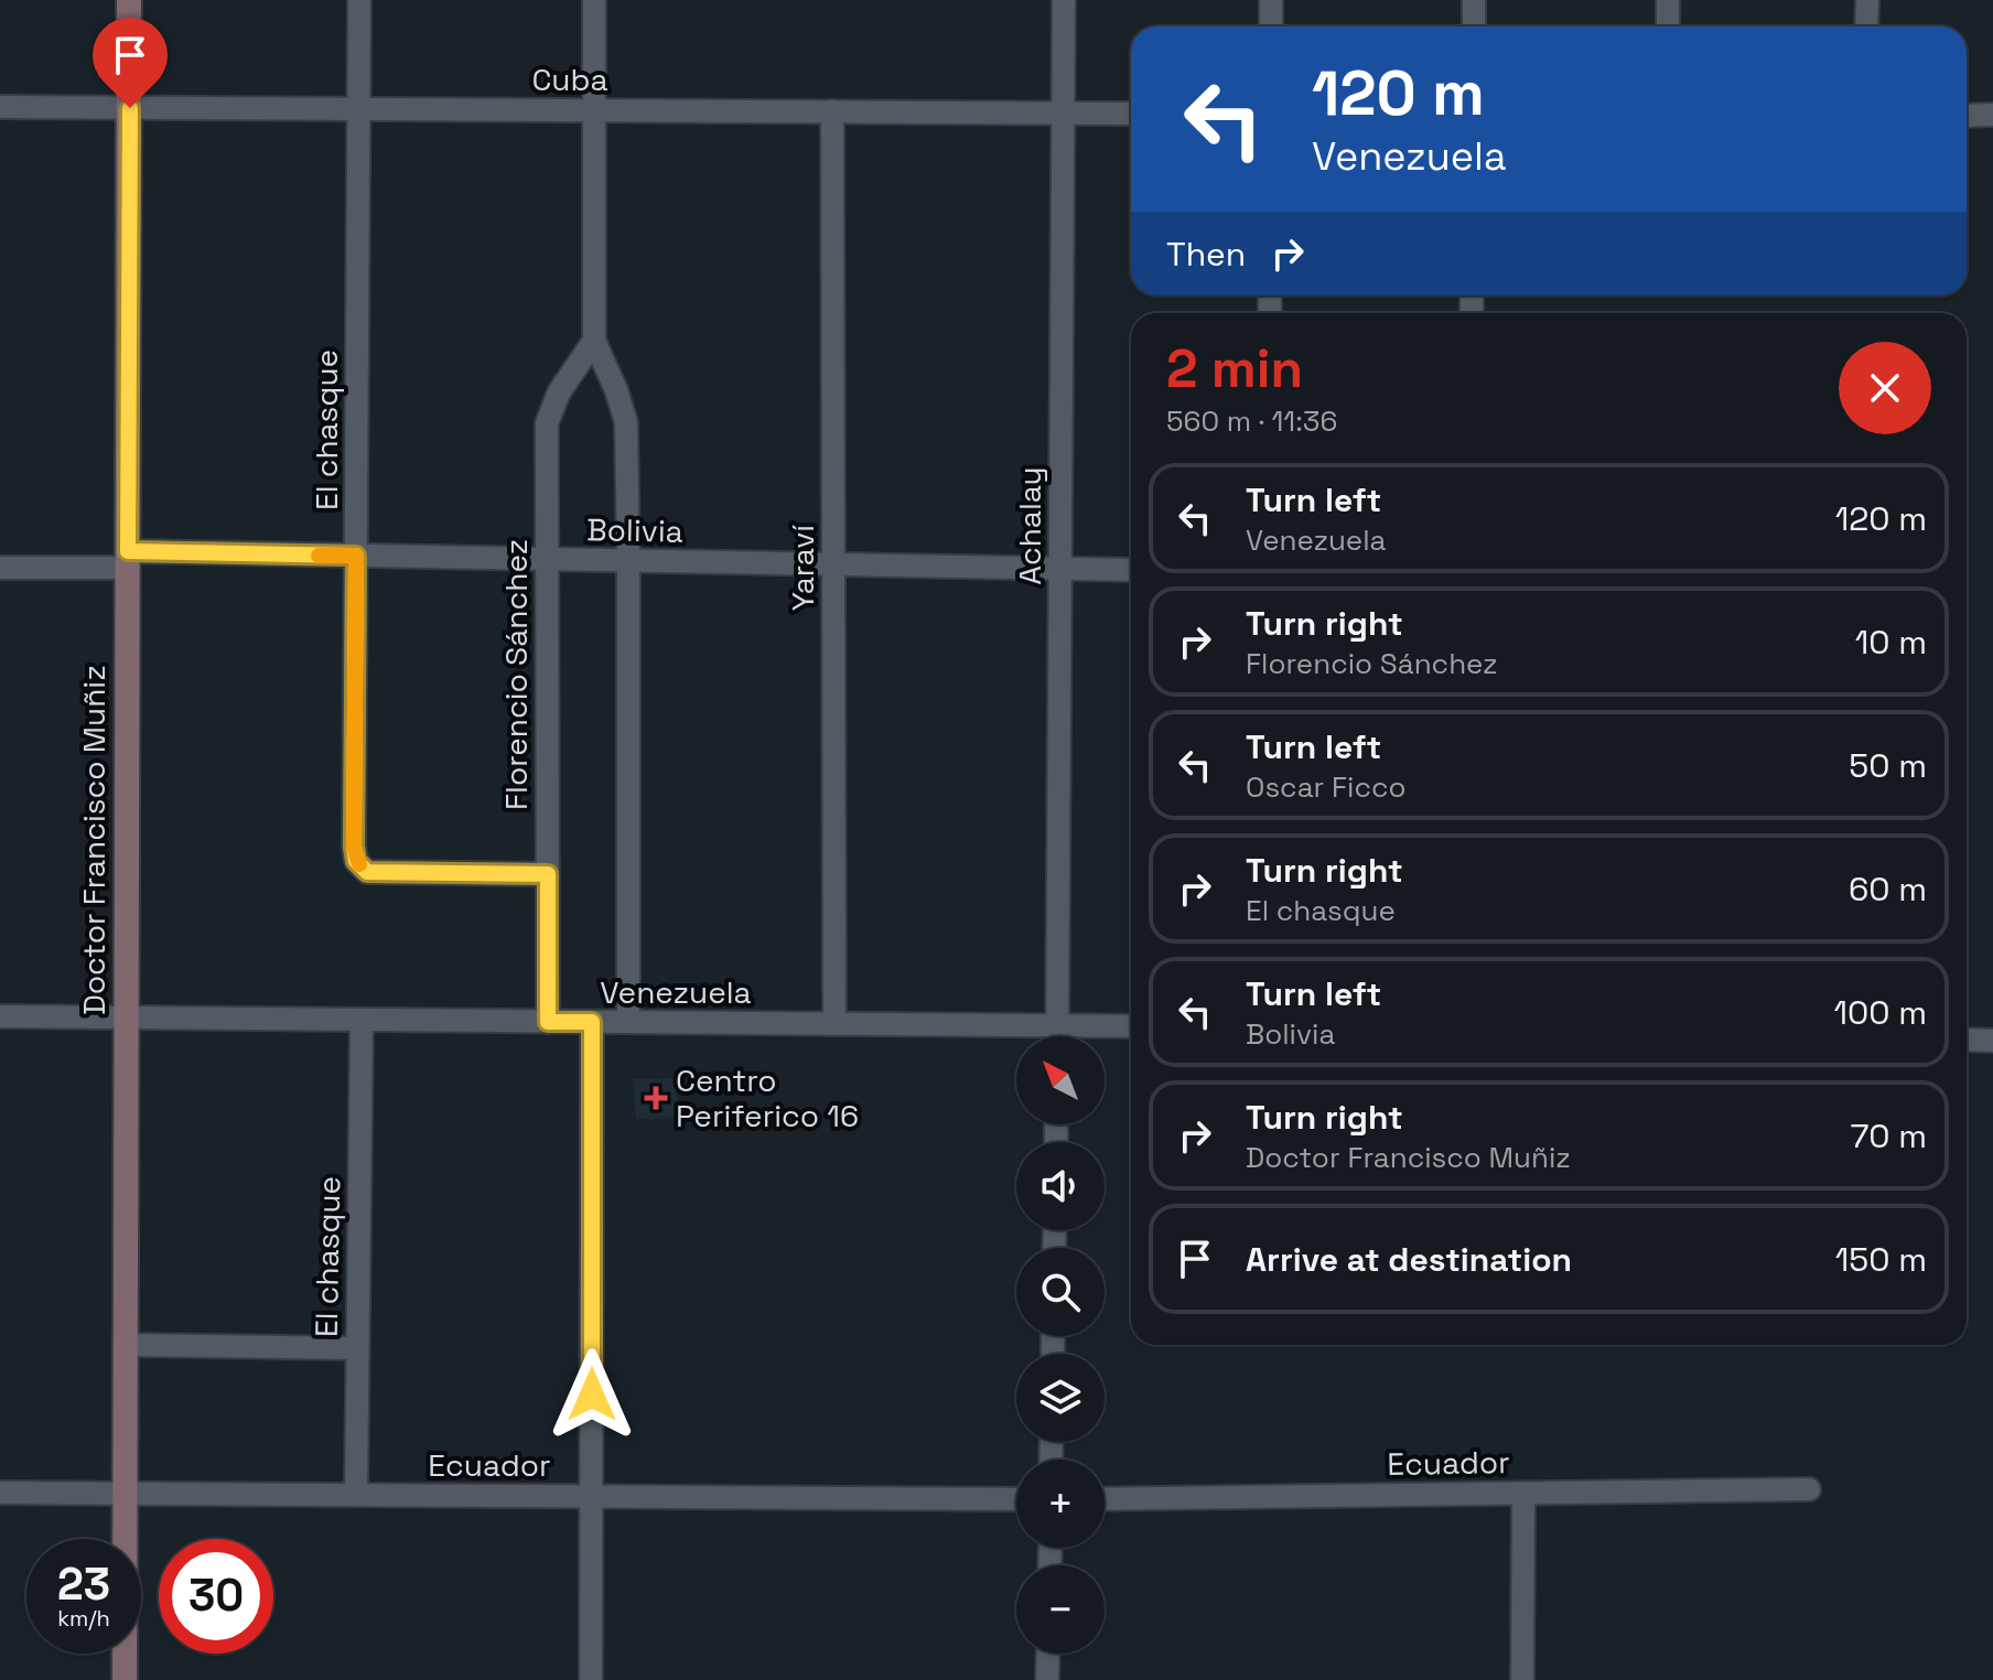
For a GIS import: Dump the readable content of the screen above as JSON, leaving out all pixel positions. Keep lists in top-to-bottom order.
{
  "streets": {
    "main road": ["Doctor Francisco Muñiz"],
    "street": [
      "Cuba",
      "El chasque",
      "Achalay",
      "Bolivia",
      "Yaraví",
      "Florencio Sánchez",
      "Venezuela",
      "Ecuador"
    ]
  },
  "crossings": [
    ["Cuba", "El chasque"],
    ["Cuba", "Achalay"],
    ["Cuba", "Yaraví"],
    ["Cuba", "Doctor Francisco Muñiz"],
    ["El chasque", "Bolivia"],
    ["El chasque", "Florencio Sánchez"],
    ["El chasque", "Venezuela"],
    ["El chasque", "Ecuador"],
    ["Achalay", "Bolivia"],
    ["Achalay", "Venezuela"],
    ["Bolivia", "Yaraví"],
    ["Bolivia", "Florencio Sánchez"],
    ["Bolivia", "Doctor Francisco Muñiz"],
    ["Yaraví", "Venezuela"],
    ["Florencio Sánchez", "Venezuela"],
    ["Doctor Francisco Muñiz", "Venezuela"],
    ["Doctor Francisco Muñiz", "Ecuador"]
  ],
  "places": {
    "health": ["Centro Periferico 16"]
  },
  "north": "top left",
  "page": {
    "turn": ["120 m", "Venezuela"],
    "then": "Then",
    "heading": ["2 min", "560 m · 11:36"],
    "list": [
      {
        "name": "Turn left",
        "note": "Venezuela",
        "value": "120 m"
      },
      {
        "name": "Turn right",
        "note": "Florencio Sánchez",
        "value": "10 m"
      },
      {
        "name": "Turn left",
        "note": "Oscar Ficco",
        "value": "50 m"
      },
      {
        "name": "Turn right",
        "note": "El chasque",
        "value": "60 m"
      },
      {
        "name": "Turn left",
        "note": "Bolivia",
        "value": "100 m"
      },
      {
        "name": "Turn right",
        "note": "Doctor Francisco Muñiz",
        "value": "70 m"
      },
      {
        "name": "Arrive at destination",
        "value": "150 m"
      }
    ],
    "map_buttons": ["+", "−"],
    "speed": "23 km/h",
    "limit": "30"
  }
}
